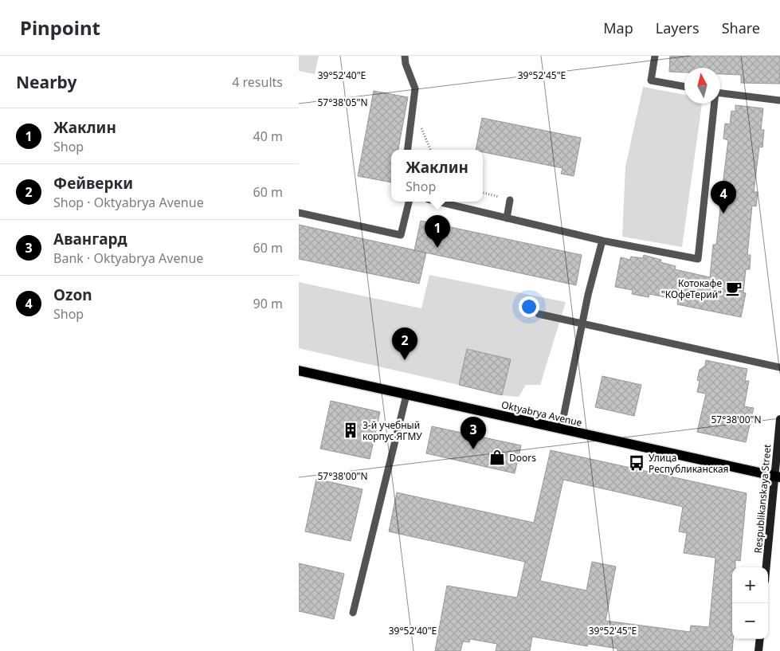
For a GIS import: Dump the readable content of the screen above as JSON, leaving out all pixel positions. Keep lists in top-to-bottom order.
{
  "streets": {
    "main road": ["Oktyabrya Avenue", "Respublikanskaya Street"]
  },
  "crossings": [
    ["Oktyabrya Avenue", "Respublikanskaya Street"]
  ],
  "places": {
    "cafe": ["Котокафе \"КОфеТерий\""],
    "building": ["3-й учебный корпус ЯГМУ"],
    "shop": ["Doors"],
    "bus stop": ["Улица Республиканская"]
  },
  "north": "top",
  "page": {
    "header": "Pinpoint",
    "nav": ["Map", "Layers", "Share"],
    "heading": ["Nearby", "4 results"],
    "list": [
      {
        "mark": "1",
        "name": "Жаклин",
        "note": "Shop",
        "value": "40 m"
      },
      {
        "mark": "2",
        "name": "Фейверки",
        "note": "Shop · Oktyabrya Avenue",
        "value": "60 m"
      },
      {
        "mark": "3",
        "name": "Авангард",
        "note": "Bank · Oktyabrya Avenue",
        "value": "60 m"
      },
      {
        "mark": "4",
        "name": "Ozon",
        "note": "Shop",
        "value": "90 m"
      }
    ],
    "popup": ["Жаклин", "Shop"],
    "pins": [
      "4",
      "1",
      "2",
      "3"
    ],
    "map_buttons": ["+", "−"]
  },
  "coordinates": [
    "39°52'40\"E",
    "39°52'45\"E",
    "57°38'05\"N",
    "57°38'00\"N"
  ]
}
